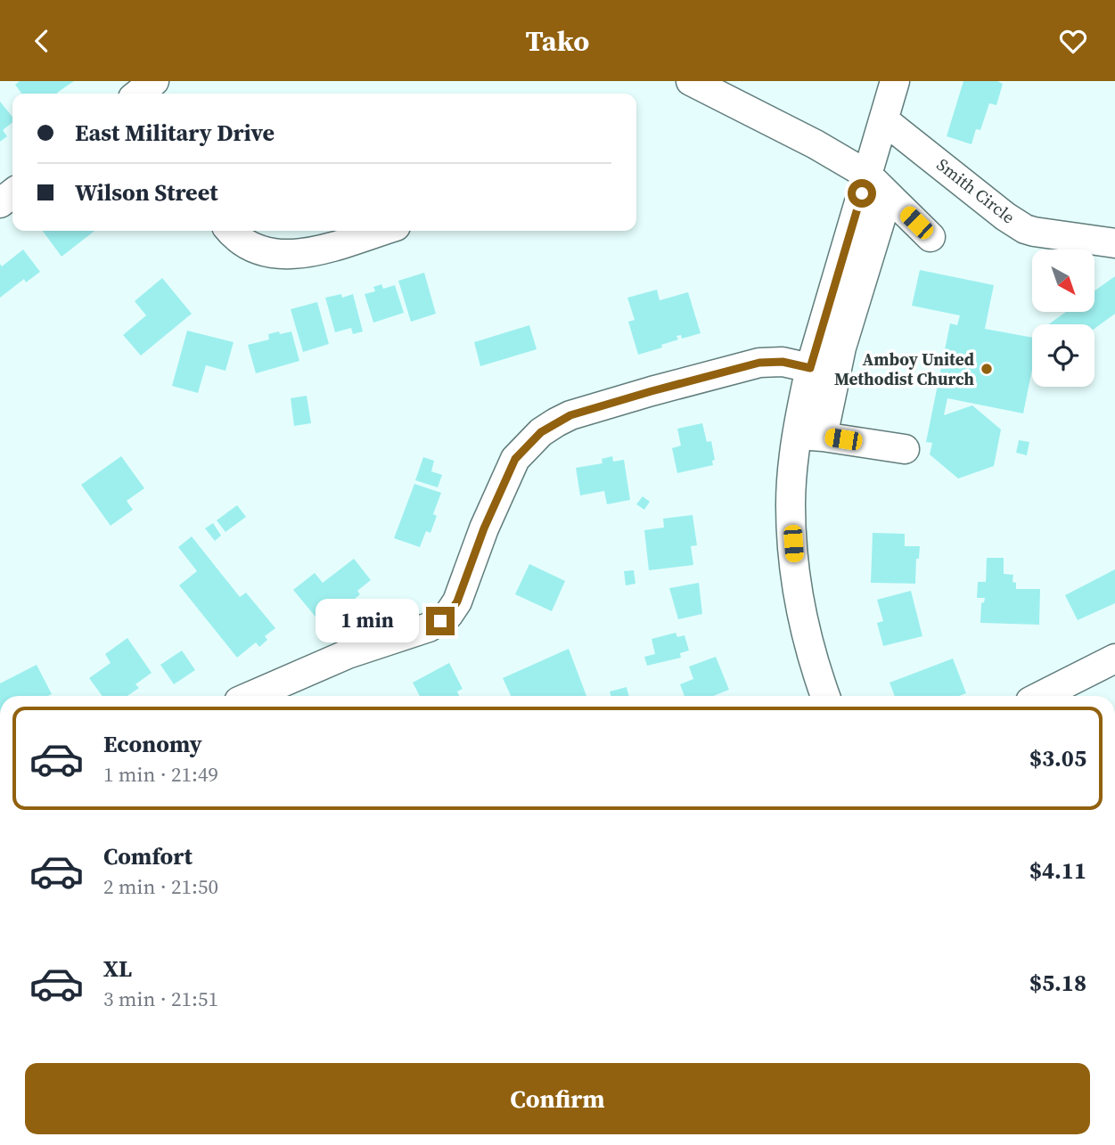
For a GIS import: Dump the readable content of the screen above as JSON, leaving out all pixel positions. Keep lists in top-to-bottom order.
{
  "streets": {
    "street": ["Smith Circle"]
  },
  "places": ["Amboy United Methodist Church"],
  "north": "bottom right",
  "page": {
    "header": "Tako",
    "banner": ["East Military Drive", "Wilson Street"],
    "bubble": "1 min",
    "list": [
      {
        "name": "Economy",
        "note": "1 min · 21:49",
        "value": "$3.05"
      },
      {
        "name": "Comfort",
        "note": "2 min · 21:50",
        "value": "$4.11"
      },
      {
        "name": "XL",
        "note": "3 min · 21:51",
        "value": "$5.18"
      }
    ],
    "buttons": "Confirm"
  }
}
